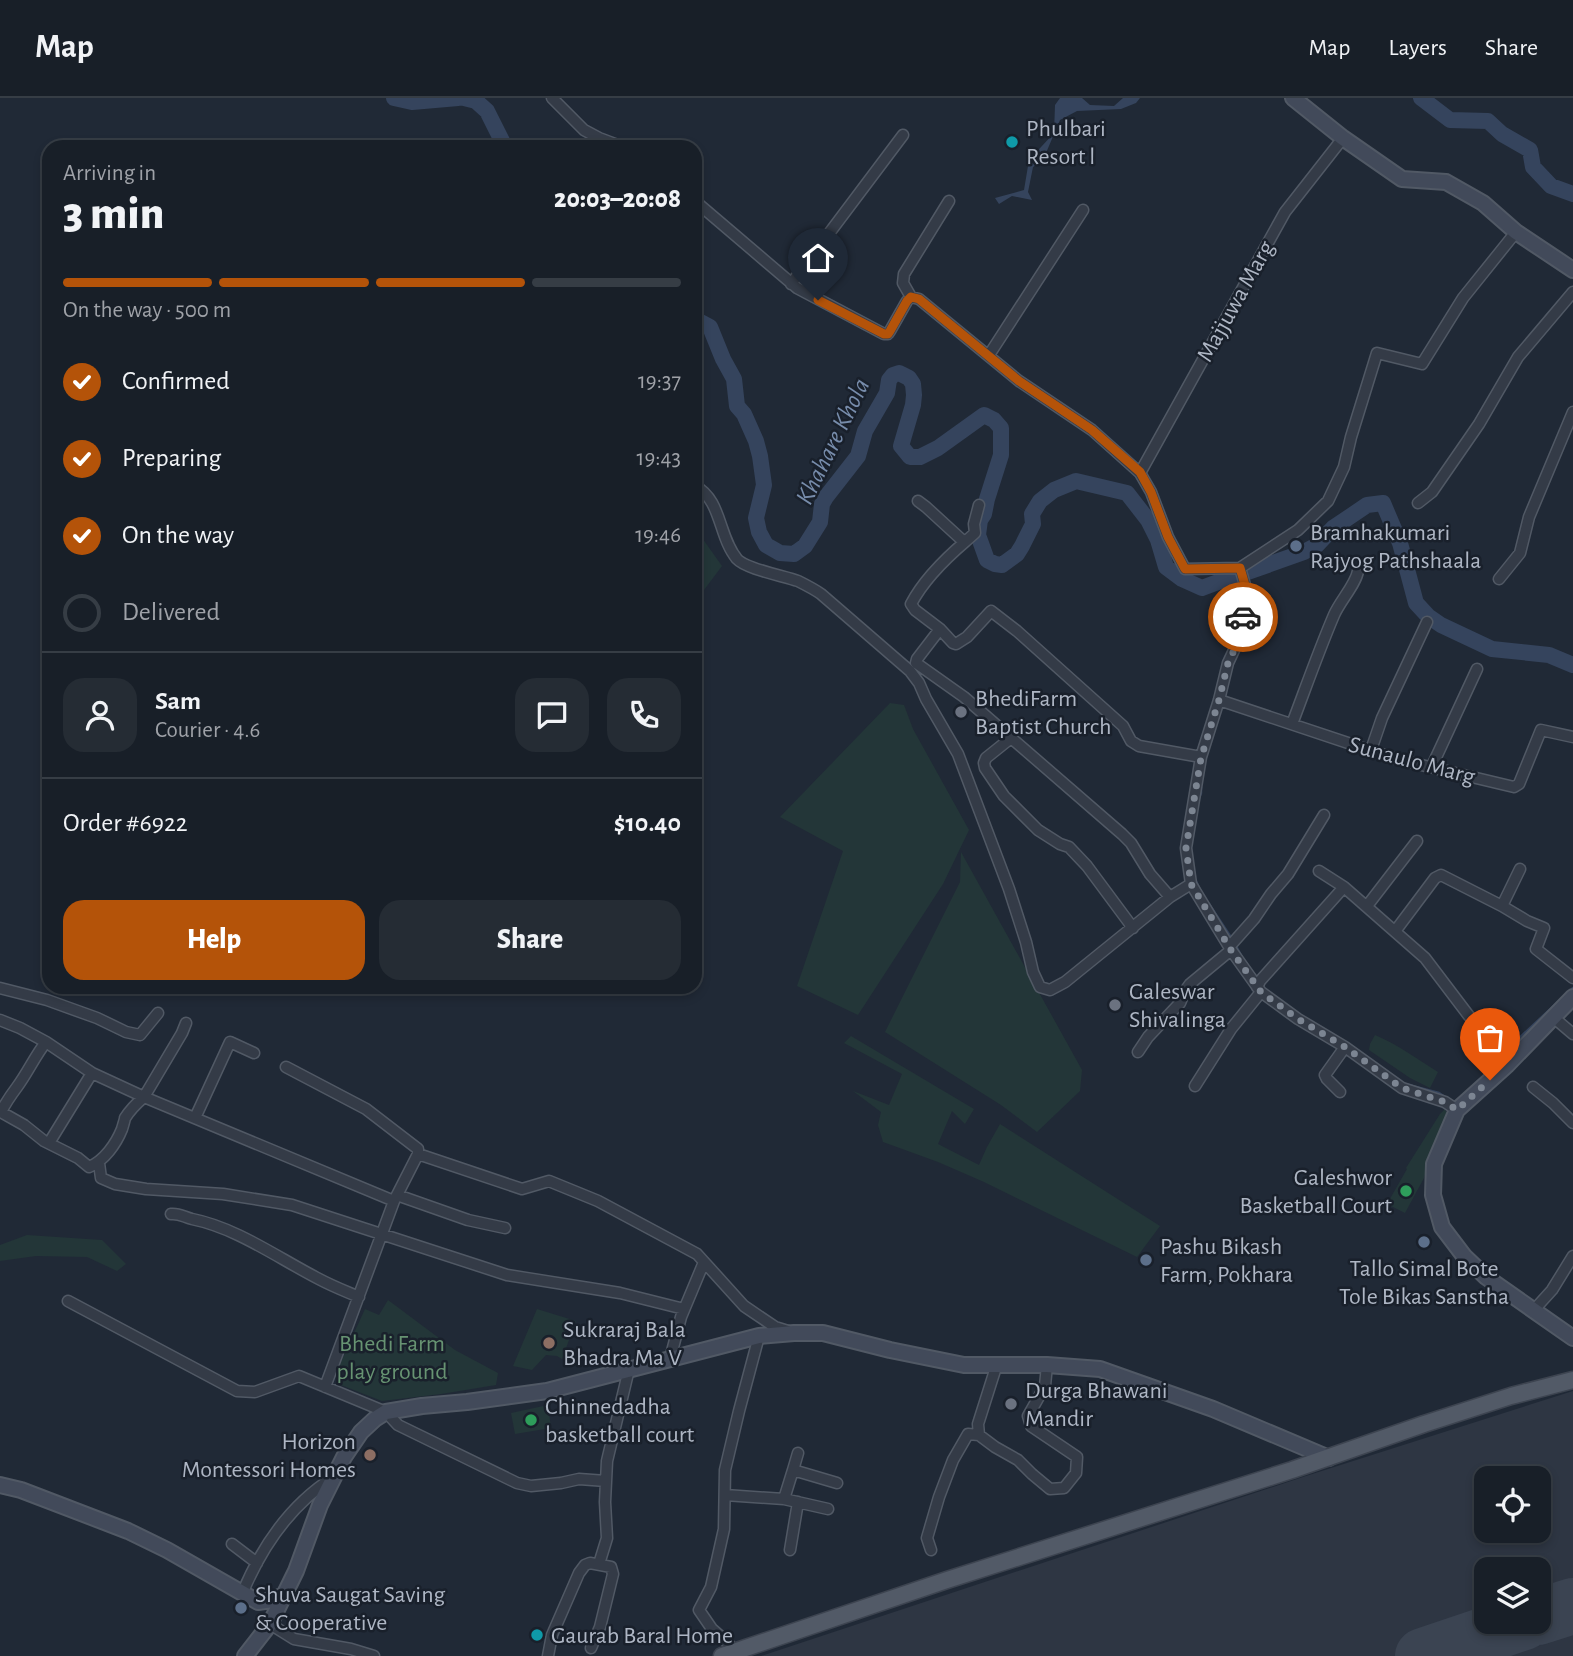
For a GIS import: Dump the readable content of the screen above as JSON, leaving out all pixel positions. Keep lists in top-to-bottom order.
{
  "streets": {
    "street": ["Majjuwa Marg", "Sunaulo Marg"]
  },
  "water": ["Khahare Khola"],
  "parks": ["Bhedi Farm play ground"],
  "places": [
    "Phulbari Resort l",
    "Bramhakumari Rajyog Pathshaala",
    "BhediFarm Baptist Church",
    "Galeswar Shivalinga",
    "Galeshwor Basketball Court",
    "Tallo Simal Bote Tole Bikas Sanstha",
    "Pashu Bikash Farm, Pokhara",
    "Sukraraj Bala Bhadra Ma V",
    "Durga Bhawani Mandir",
    "Chinnedadha basketball court",
    "Horizon Montessori Homes",
    "Shuva Saugat Saving & Cooperative",
    "Gaurab Baral Home"
  ],
  "page": {
    "header": "Map",
    "nav": ["Map", "Layers", "Share"],
    "heading": ["3 min", "Arriving in", "20:03–20:08"],
    "panel": [
      "Sam",
      "Courier · 4.6",
      "Order #6922",
      "$10.40"
    ],
    "bar": "On the way · 500 m",
    "list": [
      ["Confirmed", "19:37"],
      ["Preparing", "19:43"],
      ["On the way", "19:46"],
      "Delivered"
    ],
    "buttons": ["Help", "Share"]
  }
}
